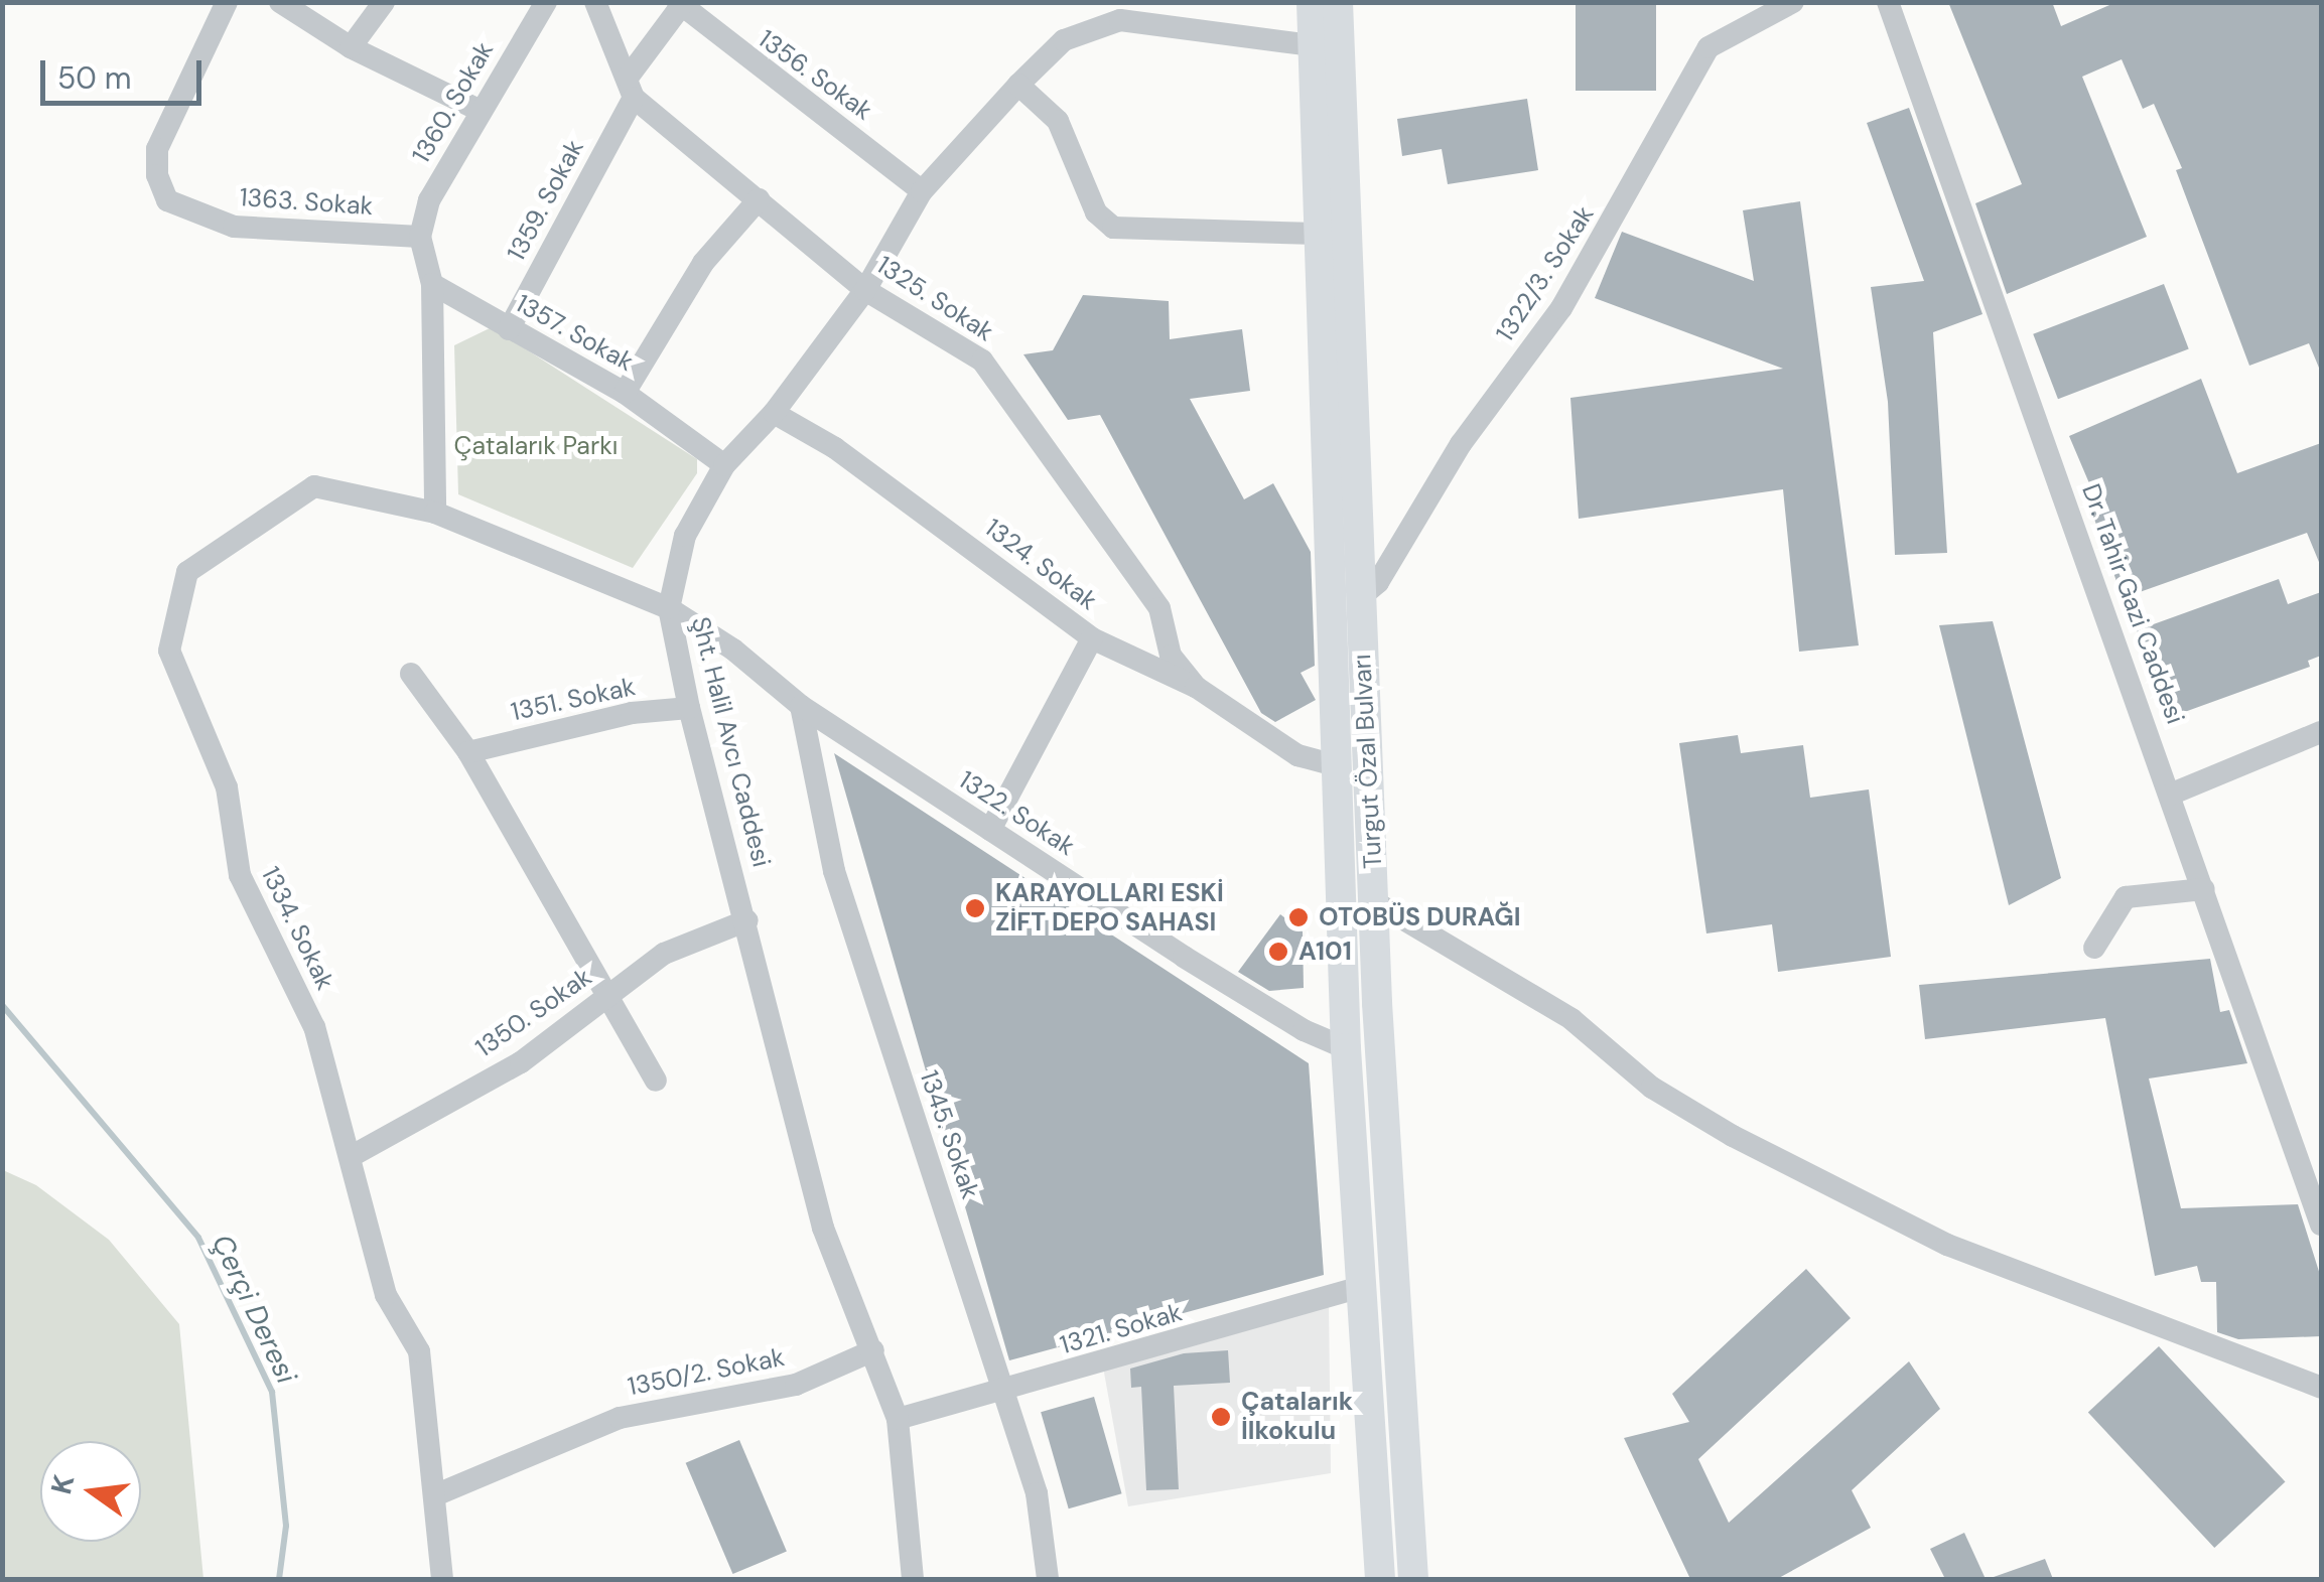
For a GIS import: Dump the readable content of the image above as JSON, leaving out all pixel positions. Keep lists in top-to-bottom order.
{
  "streets": {
    "main road": ["Turgut Özal Bulvarı"],
    "street": [
      "1356. Sokak",
      "1360. Sokak",
      "1359. Sokak",
      "1363. Sokak",
      "1322/3. Sokak",
      "1325. Sokak",
      "1357. Sokak",
      "1324. Sokak",
      "Dr. Tahir Gazi Caddesi",
      "1351. Sokak",
      "Şht. Halil Avcı Caddesi",
      "1322. Sokak",
      "1334. Sokak",
      "1350. Sokak",
      "1345. Sokak",
      "1321. Sokak",
      "1350/2. Sokak"
    ]
  },
  "crossings": [
    ["1356. Sokak", "1359. Sokak"],
    ["1356. Sokak", "Şht. Halil Avcı Caddesi"],
    ["1360. Sokak", "1363. Sokak"],
    ["1359. Sokak", "1325. Sokak"],
    ["1359. Sokak", "1357. Sokak"],
    ["1322/3. Sokak", "Turgut Özal Bulvarı"],
    ["1325. Sokak", "1324. Sokak"],
    ["1325. Sokak", "Şht. Halil Avcı Caddesi"],
    ["1357. Sokak", "Şht. Halil Avcı Caddesi"],
    ["1324. Sokak", "Şht. Halil Avcı Caddesi"],
    ["1351. Sokak", "Şht. Halil Avcı Caddesi"],
    ["Şht. Halil Avcı Caddesi", "1322. Sokak"],
    ["Şht. Halil Avcı Caddesi", "1350. Sokak"],
    ["Şht. Halil Avcı Caddesi", "1321. Sokak"],
    ["Şht. Halil Avcı Caddesi", "1350/2. Sokak"],
    ["1322. Sokak", "1345. Sokak"],
    ["1334. Sokak", "1350. Sokak"],
    ["1334. Sokak", "1350/2. Sokak"],
    ["1345. Sokak", "1321. Sokak"]
  ],
  "water": ["Çerçi Deresi"],
  "parks": ["Çatalarık Parkı"],
  "places": [
    "KARAYOLLARI ESKİ ZİFT DEPO SAHASI",
    "OTOBÜS DURAĞI",
    "A101",
    "Çatalarık İlkokulu"
  ],
  "scale_bar": "50 m",
  "north": "left"
}
